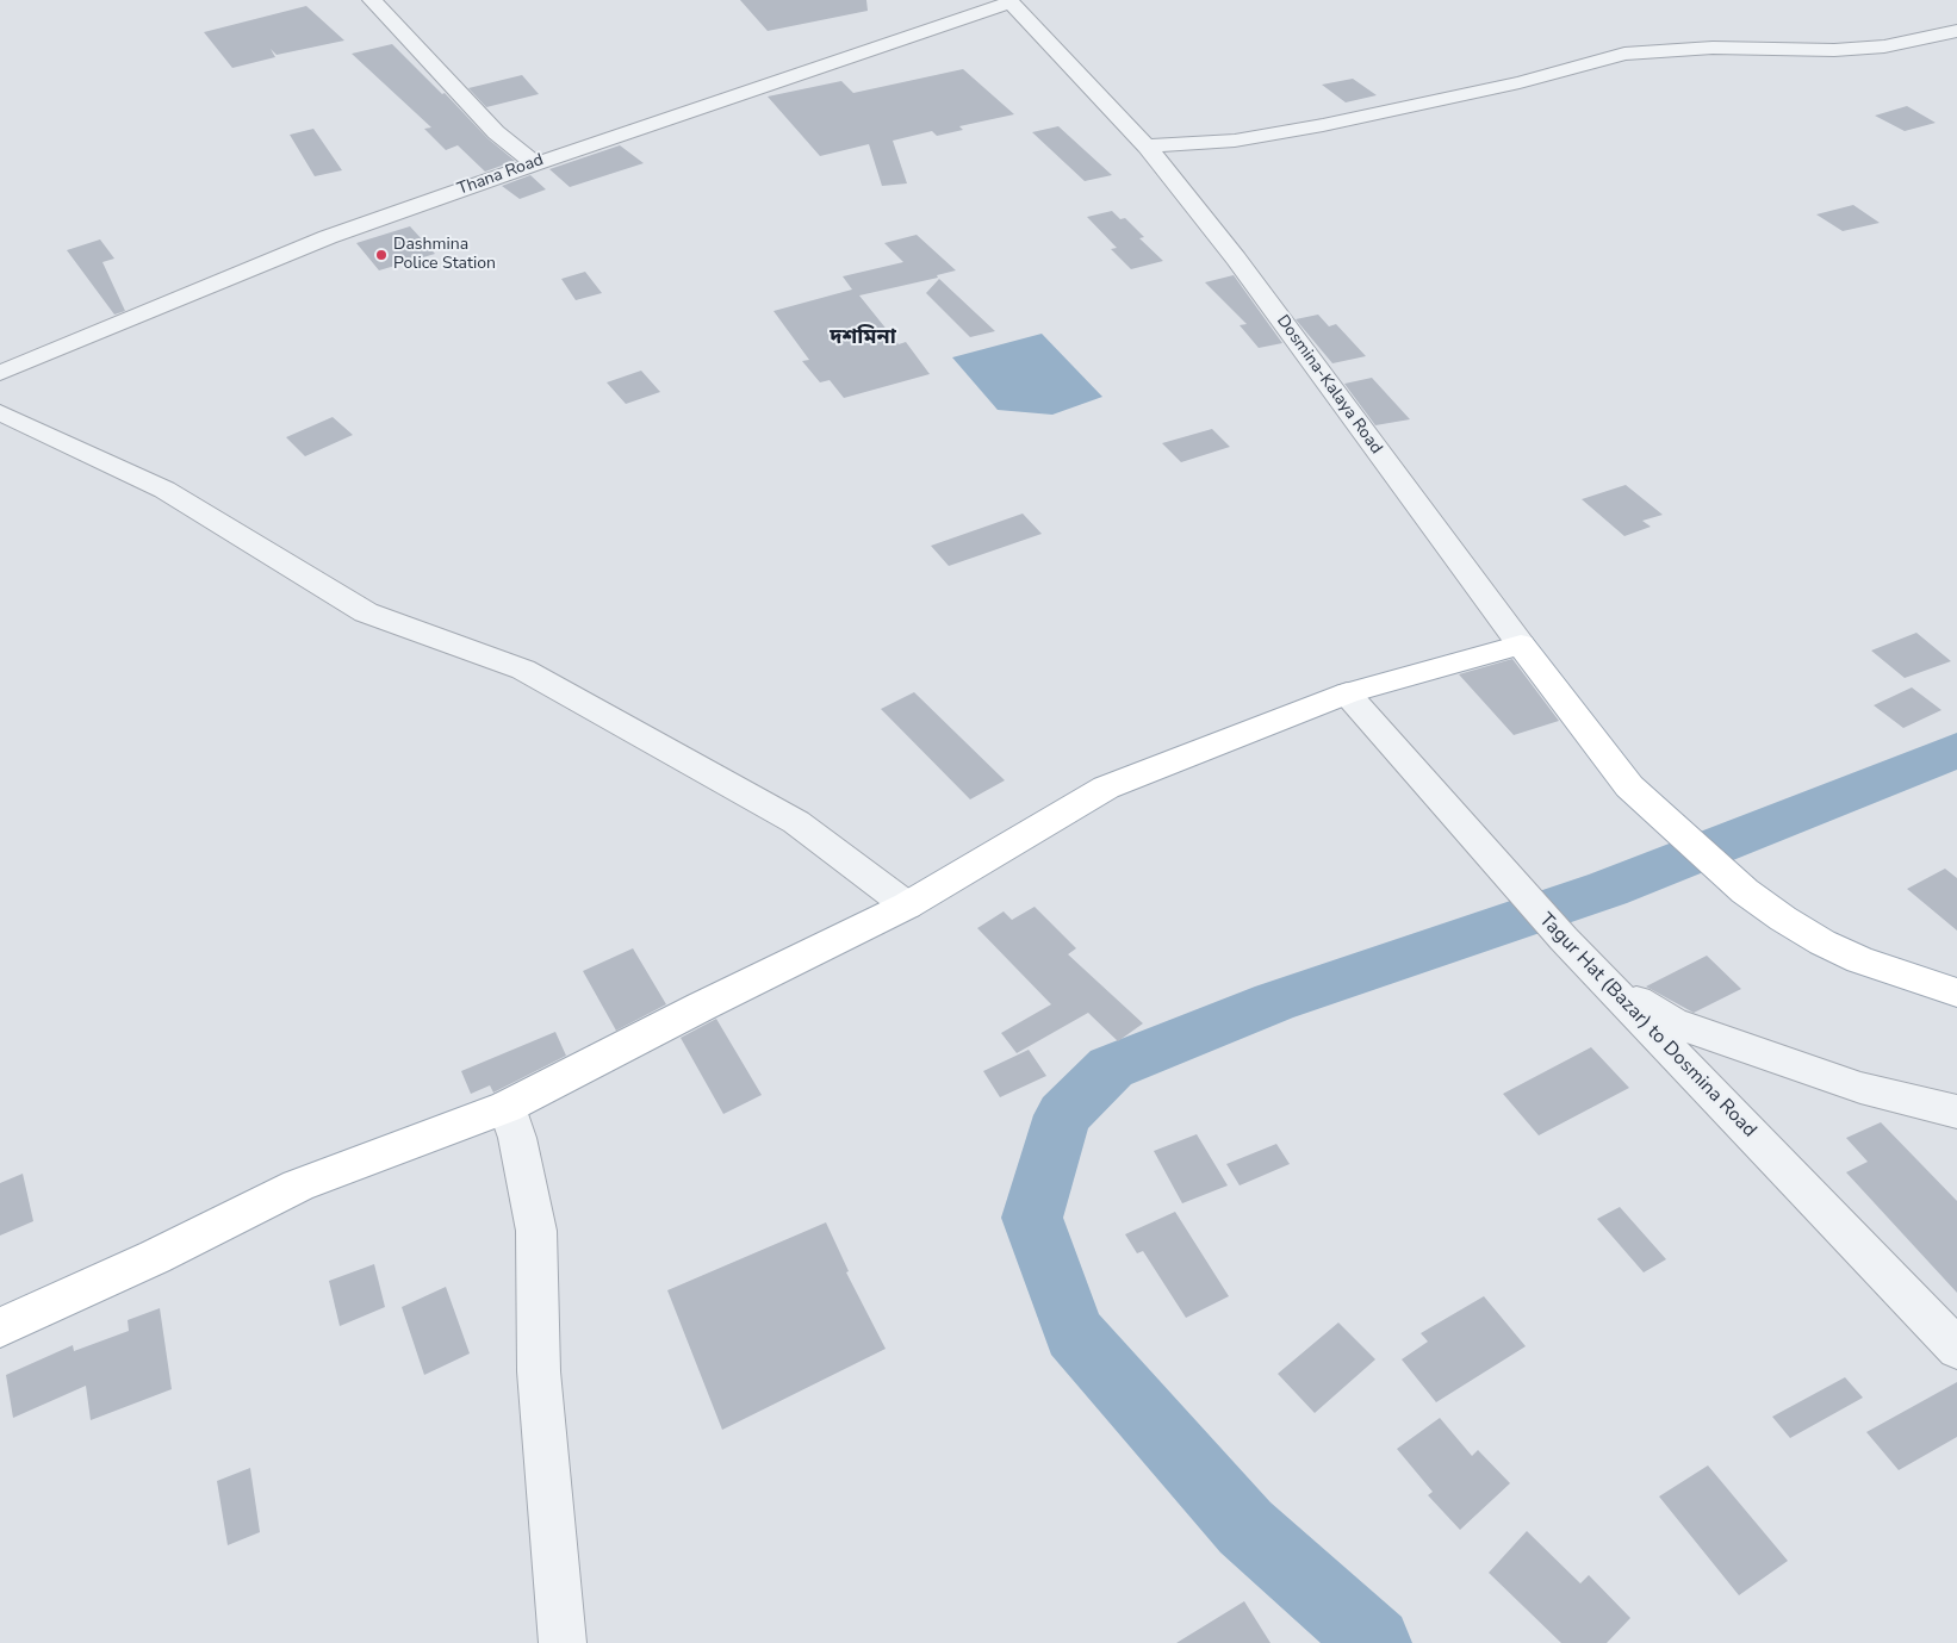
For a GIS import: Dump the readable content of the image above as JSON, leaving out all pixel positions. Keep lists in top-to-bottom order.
{
  "streets": {
    "main road": ["Dosmina-Kalaya Road"],
    "street": ["Thana Road", "Tagur Hat (Bazar) to Dosmina Road"]
  },
  "crossings": [
    ["Thana Road", "Dosmina-Kalaya Road"]
  ],
  "districts": ["দশমিনা"],
  "places": ["Dashmina Police Station"]
}
